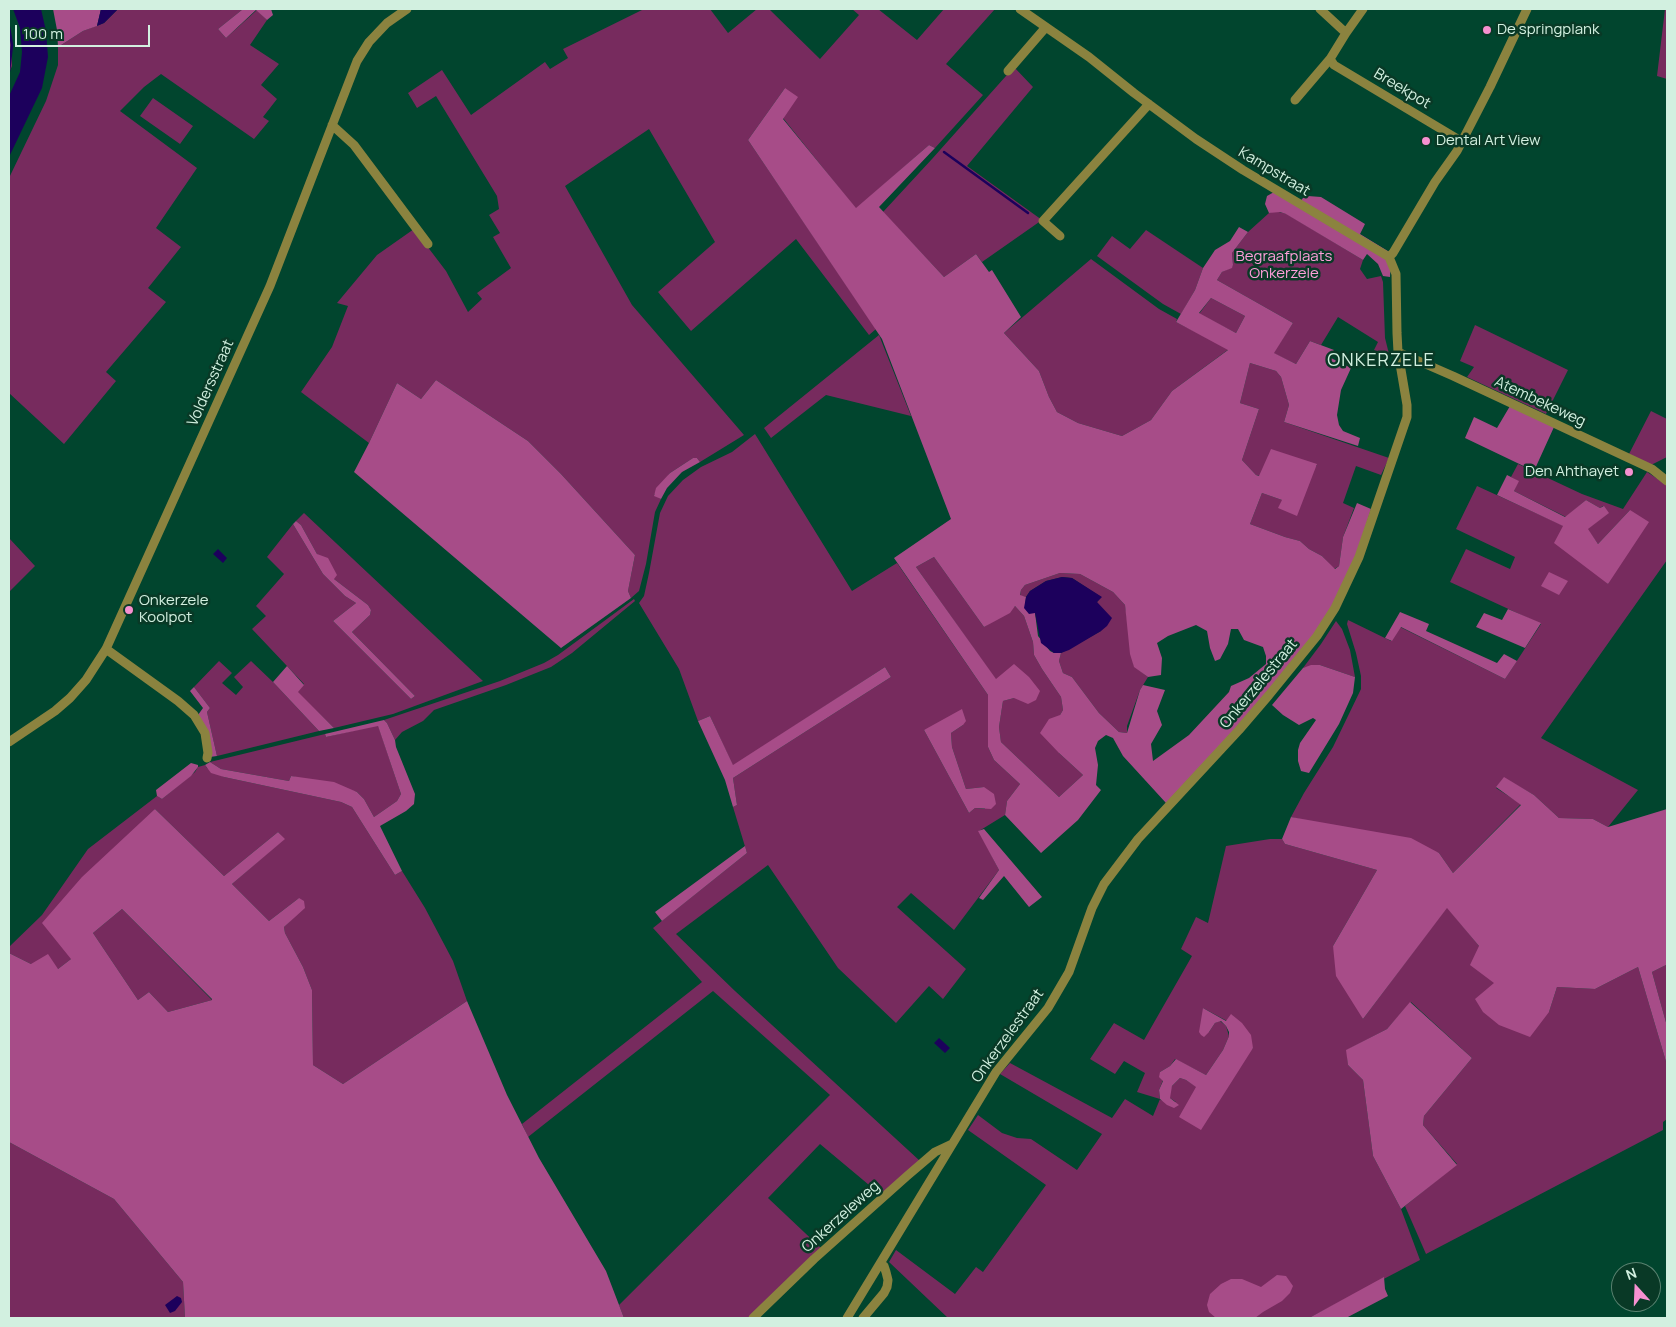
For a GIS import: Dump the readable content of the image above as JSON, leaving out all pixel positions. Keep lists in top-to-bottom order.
{
  "streets": {
    "street": [
      "Breekpot",
      "Kampstraat",
      "Voldersstraat",
      "Atembekeweg",
      "Onkerzelestraat",
      "Onkerzeleweg"
    ]
  },
  "crossings": [
    ["Kampstraat", "Onkerzelestraat"],
    ["Atembekeweg", "Onkerzelestraat"],
    ["Onkerzelestraat", "Onkerzeleweg"]
  ],
  "districts": ["ONKERZELE"],
  "parks": ["Begraafplaats Onkerzele"],
  "places": [
    "De springplank",
    "Dental Art View",
    "Den Ahthayet",
    "Onkerzele Koolpot"
  ],
  "scale_bar": "100 m",
  "north": "top"
}
